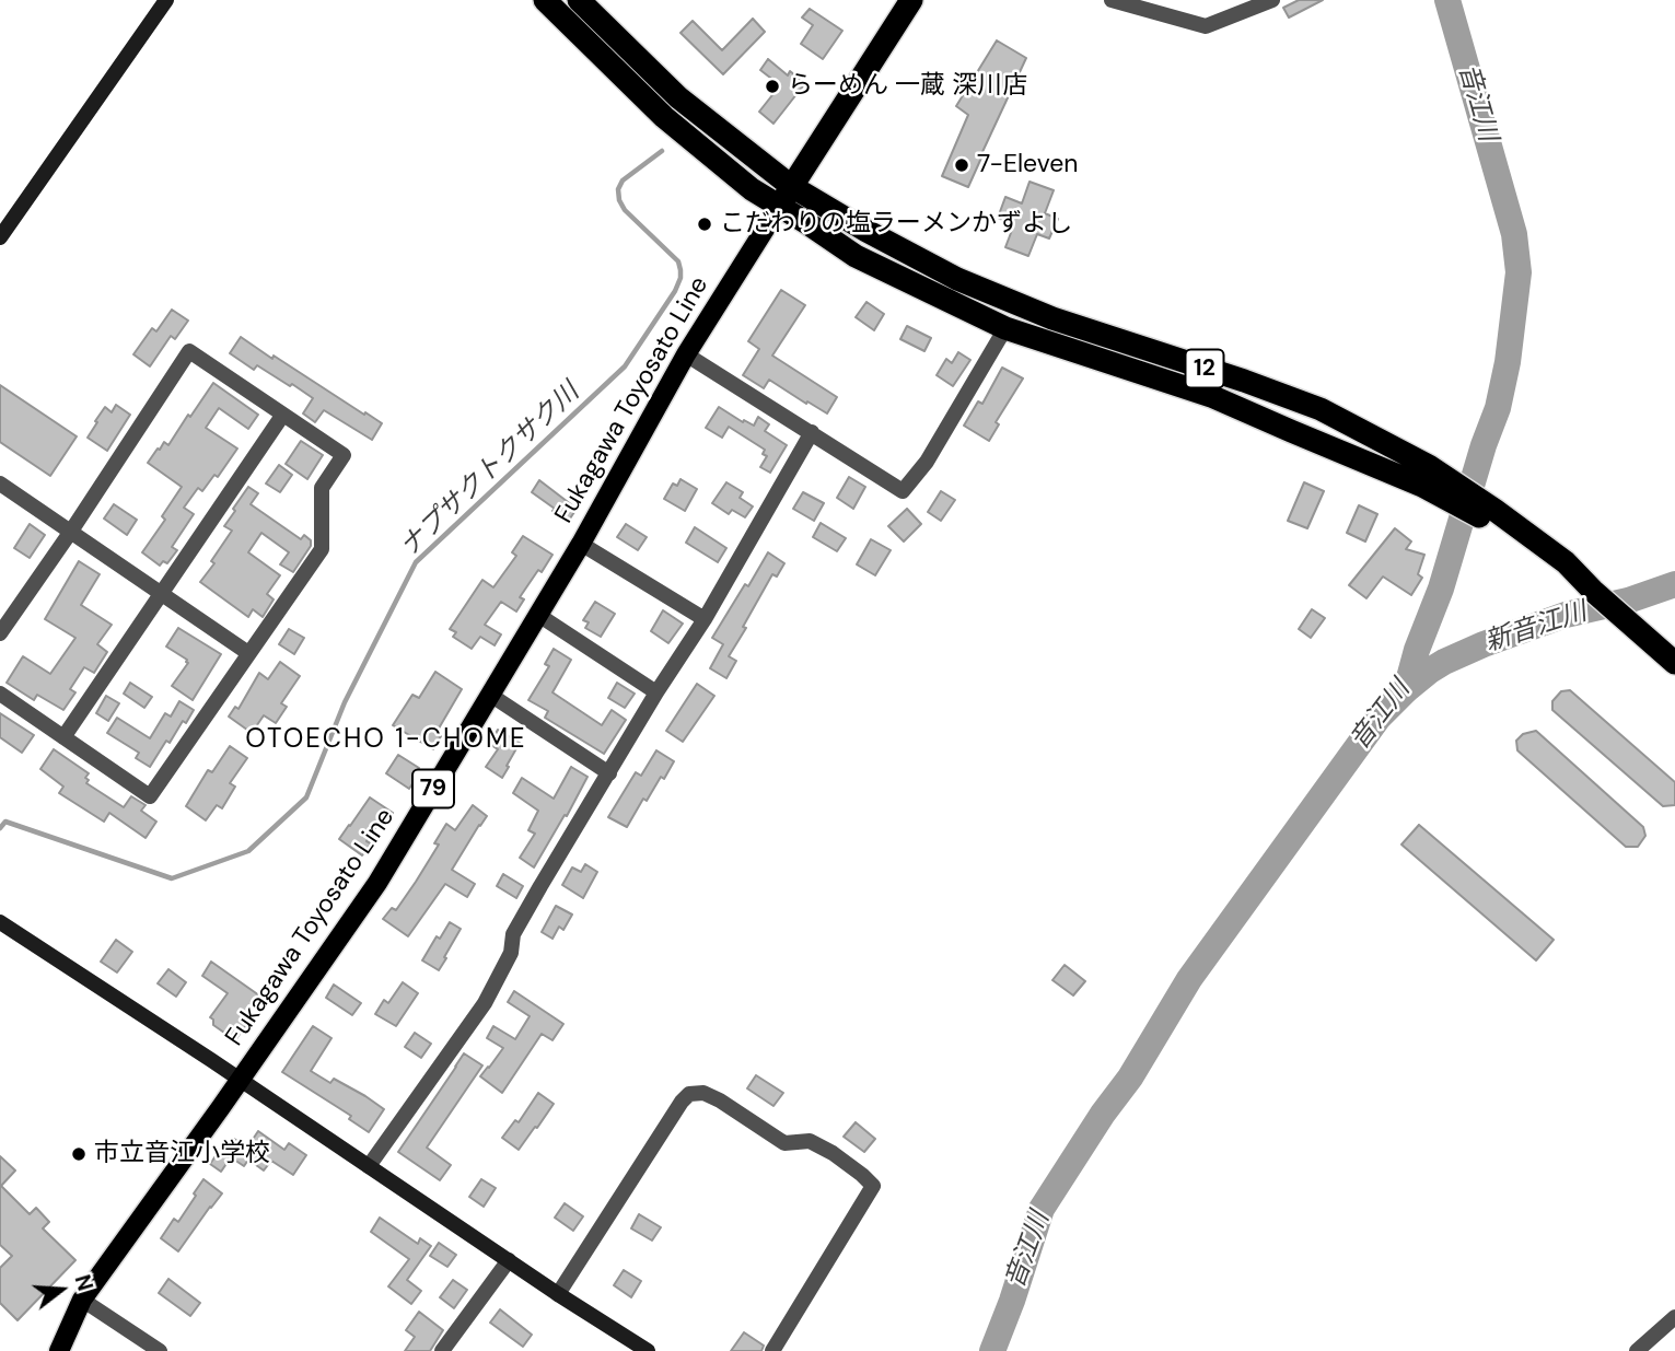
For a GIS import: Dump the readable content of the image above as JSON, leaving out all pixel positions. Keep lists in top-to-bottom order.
{
  "streets": {
    "highway": ["12"],
    "main road": ["Fukagawa Toyosato Line", "79"]
  },
  "crossings": [
    ["12", "Fukagawa Toyosato Line"]
  ],
  "districts": ["OTOECHO 1-CHOME"],
  "water": ["音江川", "ナプサクトクサク川", "新音江川"],
  "places": [
    "らーめん 一蔵 深川店",
    "7-Eleven",
    "こだわりの塩ラーメンかずよし",
    "市立音江小学校"
  ],
  "north": "right"
}
